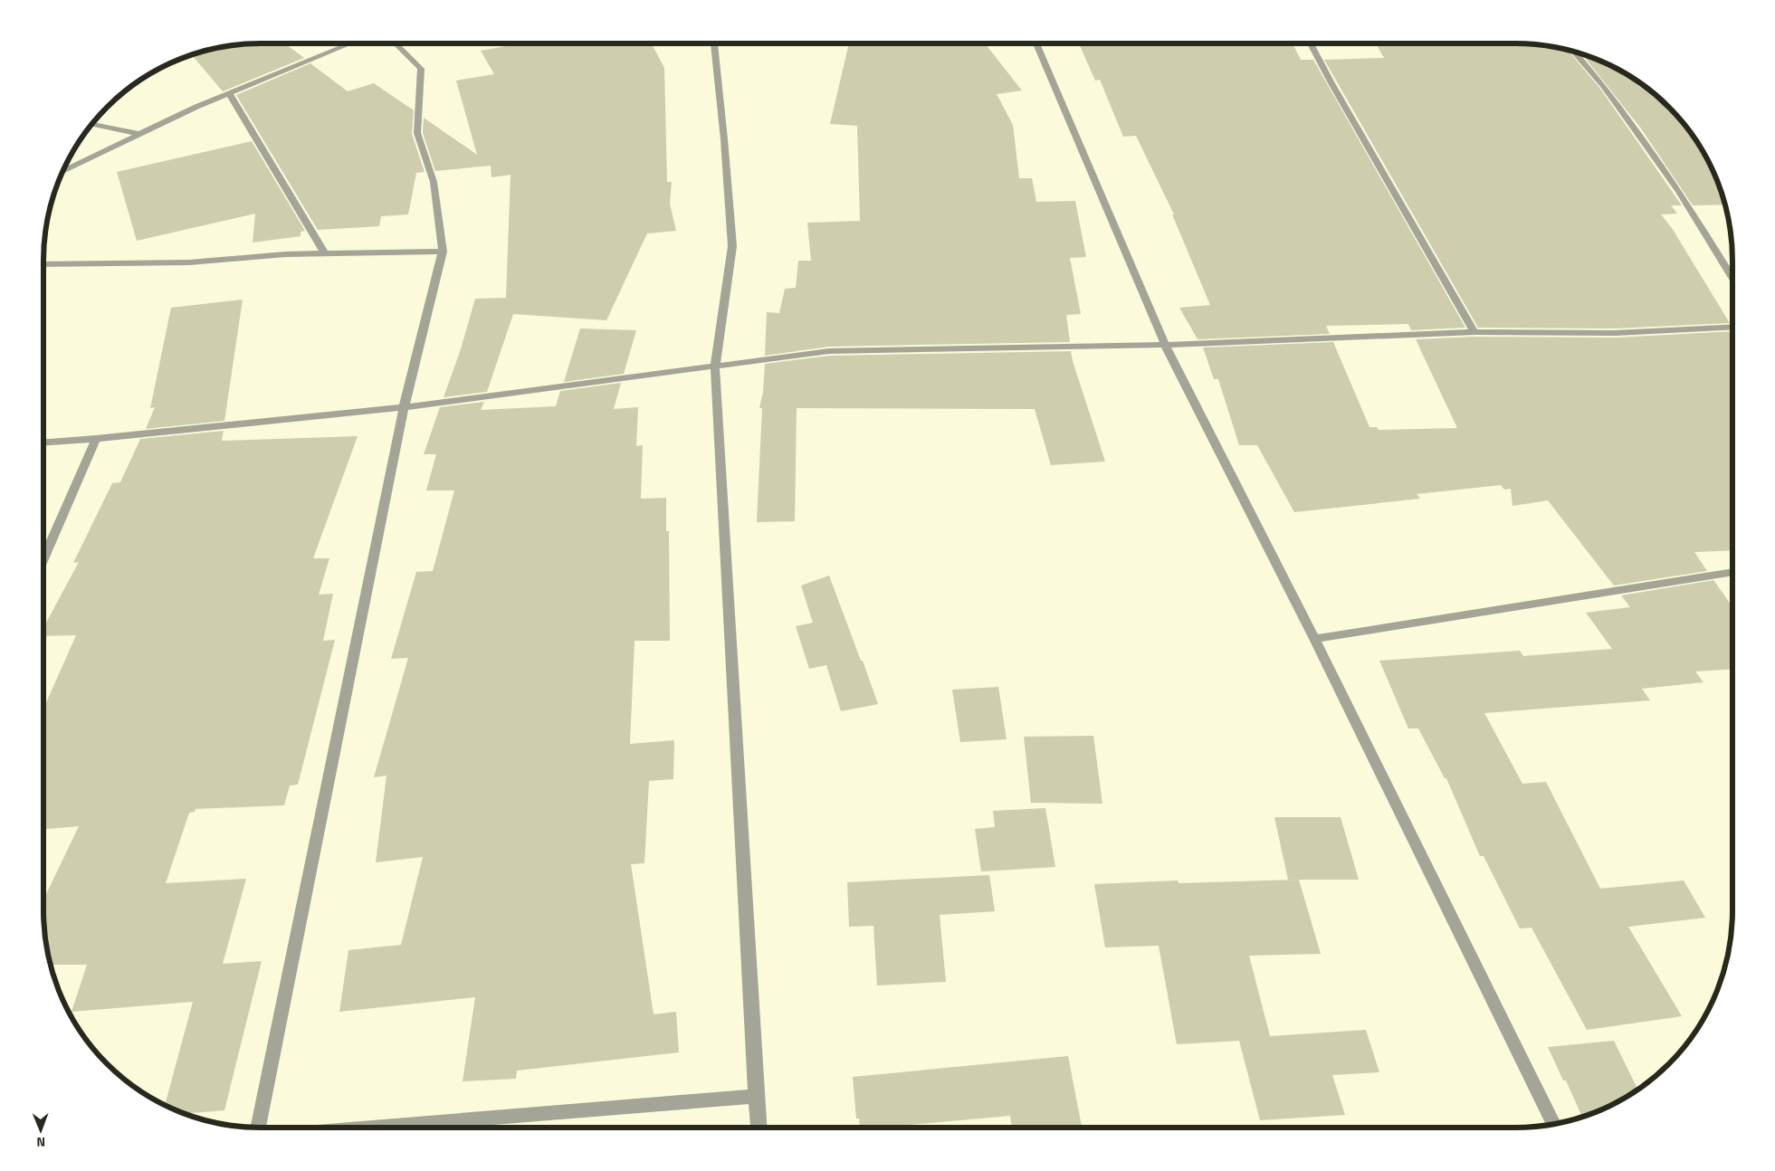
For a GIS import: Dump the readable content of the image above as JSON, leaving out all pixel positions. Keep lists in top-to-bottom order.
{
  "north": "bottom"
}
